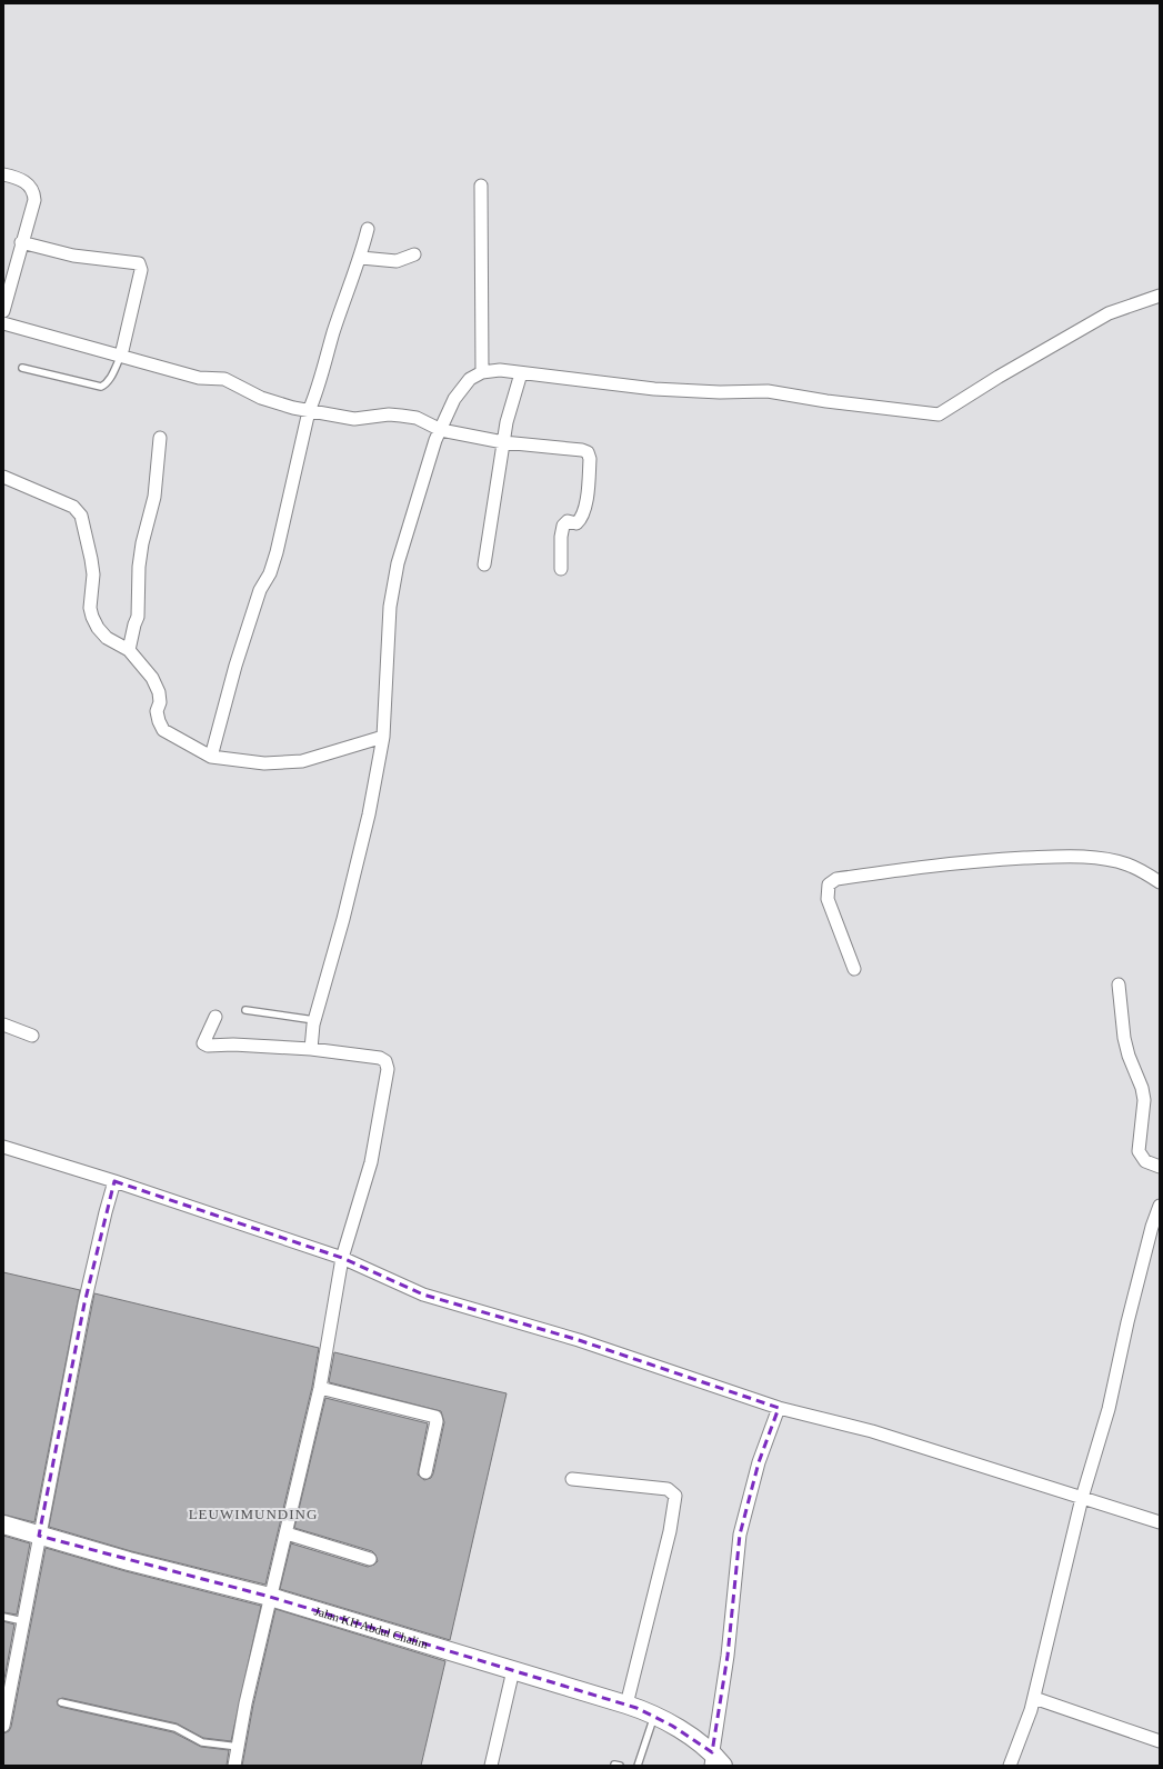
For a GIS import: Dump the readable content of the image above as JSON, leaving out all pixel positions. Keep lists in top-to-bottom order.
{
  "streets": {
    "street": ["Jalan KH Abdul Chalim"]
  },
  "districts": ["LEUWIMUNDING"]
}
